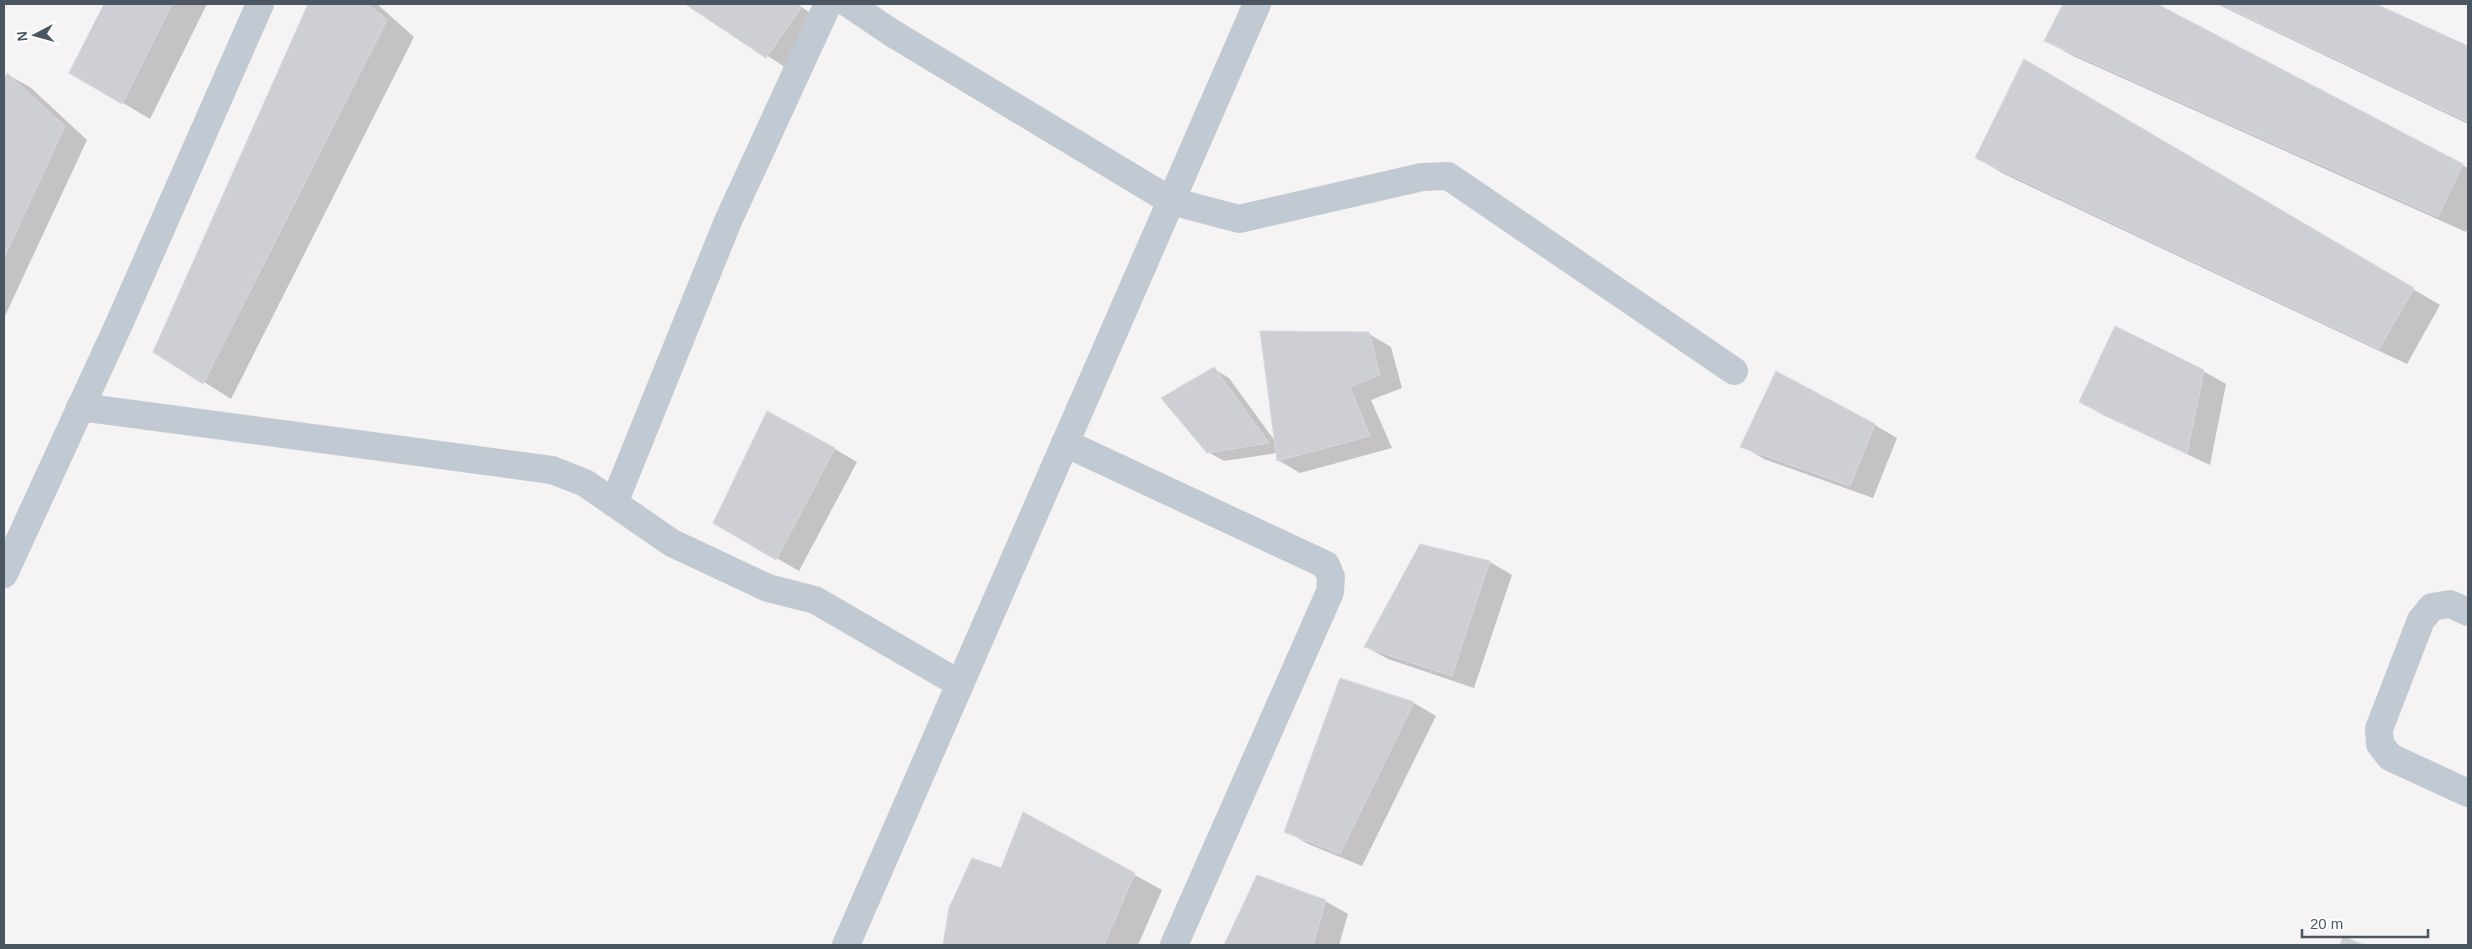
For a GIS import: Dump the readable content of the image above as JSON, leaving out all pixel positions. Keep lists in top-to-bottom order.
{
  "scale_bar": "20 m",
  "north": "left"
}
